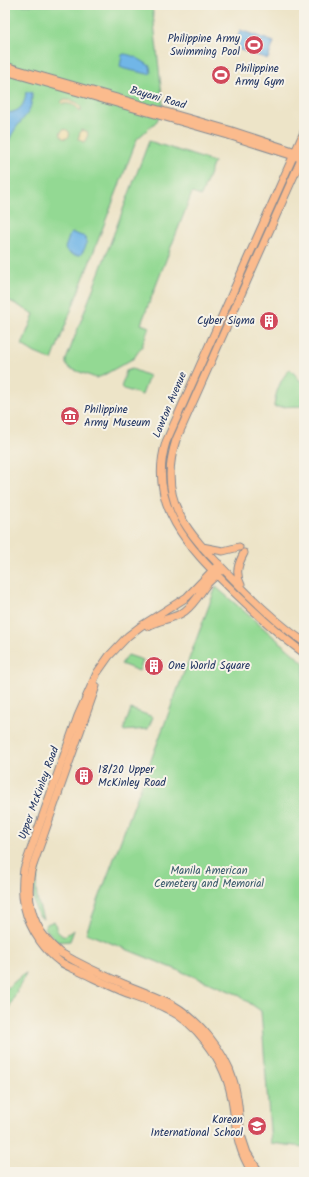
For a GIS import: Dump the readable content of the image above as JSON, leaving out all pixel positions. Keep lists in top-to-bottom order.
{
  "streets": {
    "main road": ["Bayani Road", "Lawton Avenue", "Upper McKinley Road"]
  },
  "crossings": [
    ["Bayani Road", "Lawton Avenue"],
    ["Lawton Avenue", "Upper McKinley Road"]
  ],
  "parks": ["Manila American Cemetery and Memorial"],
  "places": {
    "sports": ["Philippine Army Swimming Pool", "Philippine Army Gym"],
    "building": ["Cyber Sigma", "One World Square", "18/20 Upper McKinley Road"],
    "museum": ["Philippine Army Museum"],
    "school or university": ["Korean International School"]
  }
}
